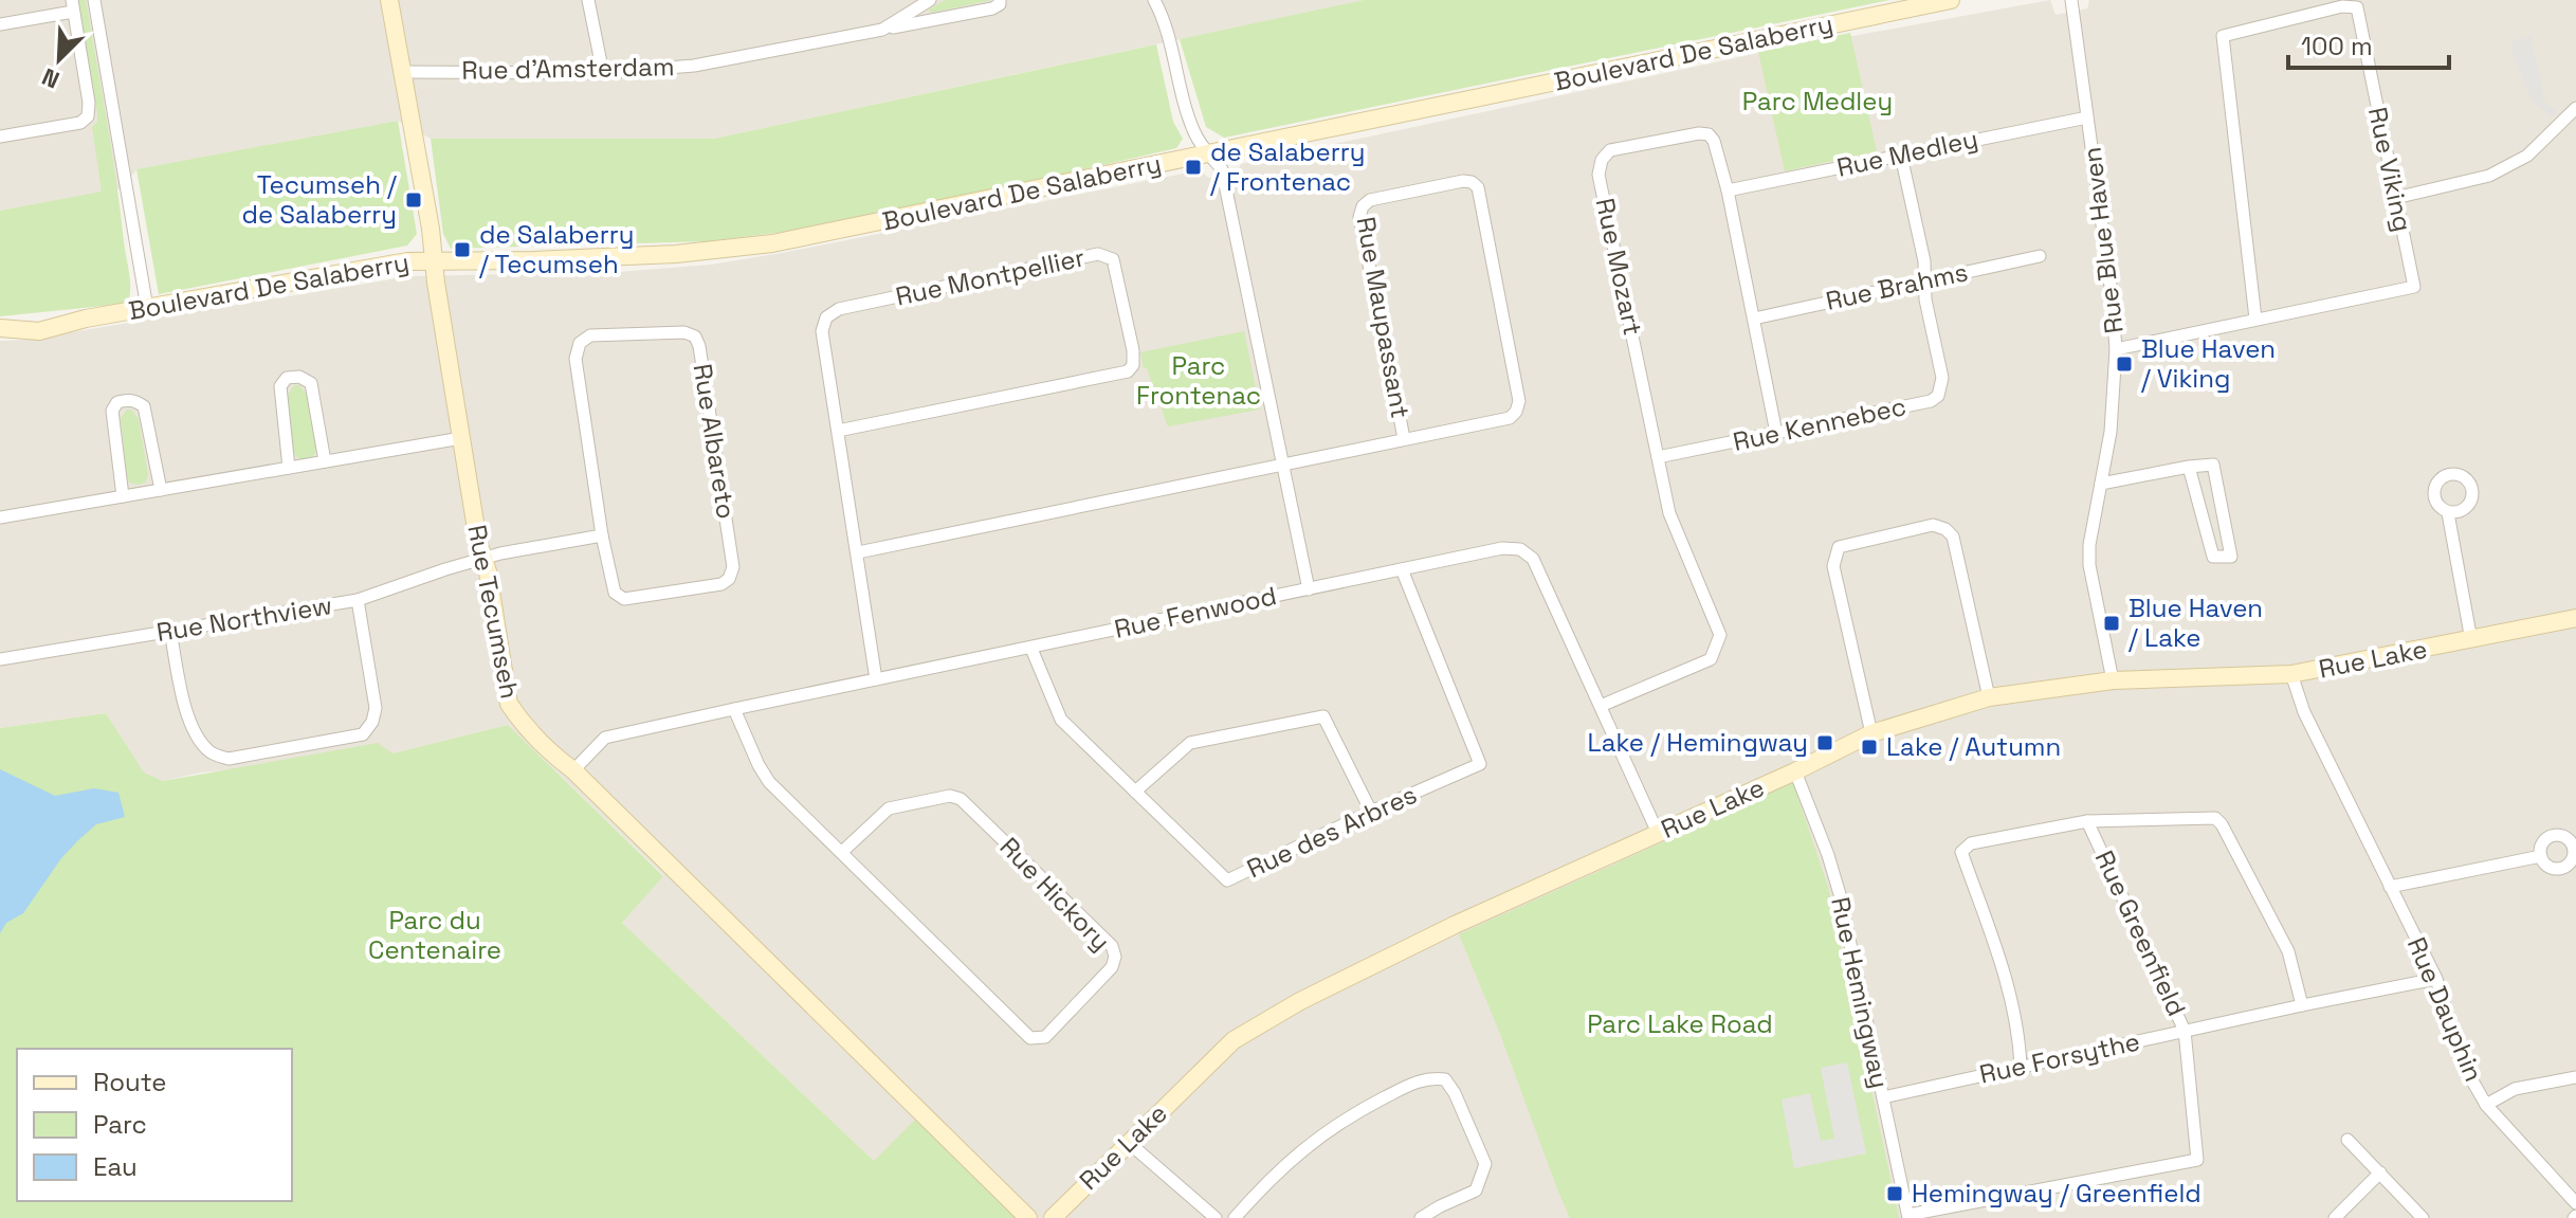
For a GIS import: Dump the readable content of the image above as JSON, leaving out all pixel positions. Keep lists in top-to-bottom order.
{
  "streets": {
    "street": [
      "Boulevard De Salaberry",
      "Rue d'Amsterdam",
      "Rue Medley",
      "Rue Viking",
      "Rue Blue Haven",
      "Rue Mozart",
      "Rue Montpellier",
      "Rue Brahms",
      "Rue Maupassant",
      "Rue Kennebec",
      "Rue Albareto",
      "Rue Tecumseh",
      "Rue Fenwood",
      "Rue Northview",
      "Rue Lake",
      "Rue des Arbres",
      "Rue Hickory",
      "Rue Greenfield",
      "Rue Hemingway",
      "Rue Dauphin",
      "Rue Forsythe"
    ]
  },
  "crossings": [
    ["Boulevard De Salaberry", "Rue Tecumseh"],
    ["Rue d'Amsterdam", "Rue Tecumseh"],
    ["Rue Medley", "Rue Blue Haven"],
    ["Rue Medley", "Rue Mozart"],
    ["Rue Medley", "Rue Kennebec"],
    ["Rue Viking", "Rue Blue Haven"],
    ["Rue Blue Haven", "Rue Lake"],
    ["Rue Mozart", "Rue Brahms"],
    ["Rue Mozart", "Rue Kennebec"],
    ["Rue Mozart", "Rue Fenwood"],
    ["Rue Montpellier", "Rue Maupassant"],
    ["Rue Montpellier", "Rue Fenwood"],
    ["Rue Brahms", "Rue Kennebec"],
    ["Rue Tecumseh", "Rue Fenwood"],
    ["Rue Tecumseh", "Rue Northview"],
    ["Rue Fenwood", "Rue Lake"],
    ["Rue Fenwood", "Rue des Arbres"],
    ["Rue Fenwood", "Rue Hickory"],
    ["Rue Lake", "Rue Hemingway"],
    ["Rue Lake", "Rue Dauphin"],
    ["Rue Greenfield", "Rue Hemingway"],
    ["Rue Greenfield", "Rue Forsythe"],
    ["Rue Hemingway", "Rue Forsythe"],
    ["Rue Dauphin", "Rue Forsythe"]
  ],
  "parks": [
    "Parc Medley",
    "Parc Frontenac",
    "Parc du Centenaire",
    "Parc Lake Road"
  ],
  "places": {
    "transit": [
      "de Salaberry / Frontenac",
      "Tecumseh / de Salaberry",
      "de Salaberry / Tecumseh",
      "Blue Haven / Viking",
      "Blue Haven / Lake",
      "Lake / Hemingway",
      "Lake / Autumn",
      "Hemingway / Greenfield"
    ]
  },
  "legend": ["Route", "Parc", "Eau"],
  "scale_bar": "100 m",
  "north": "bottom left"
}
